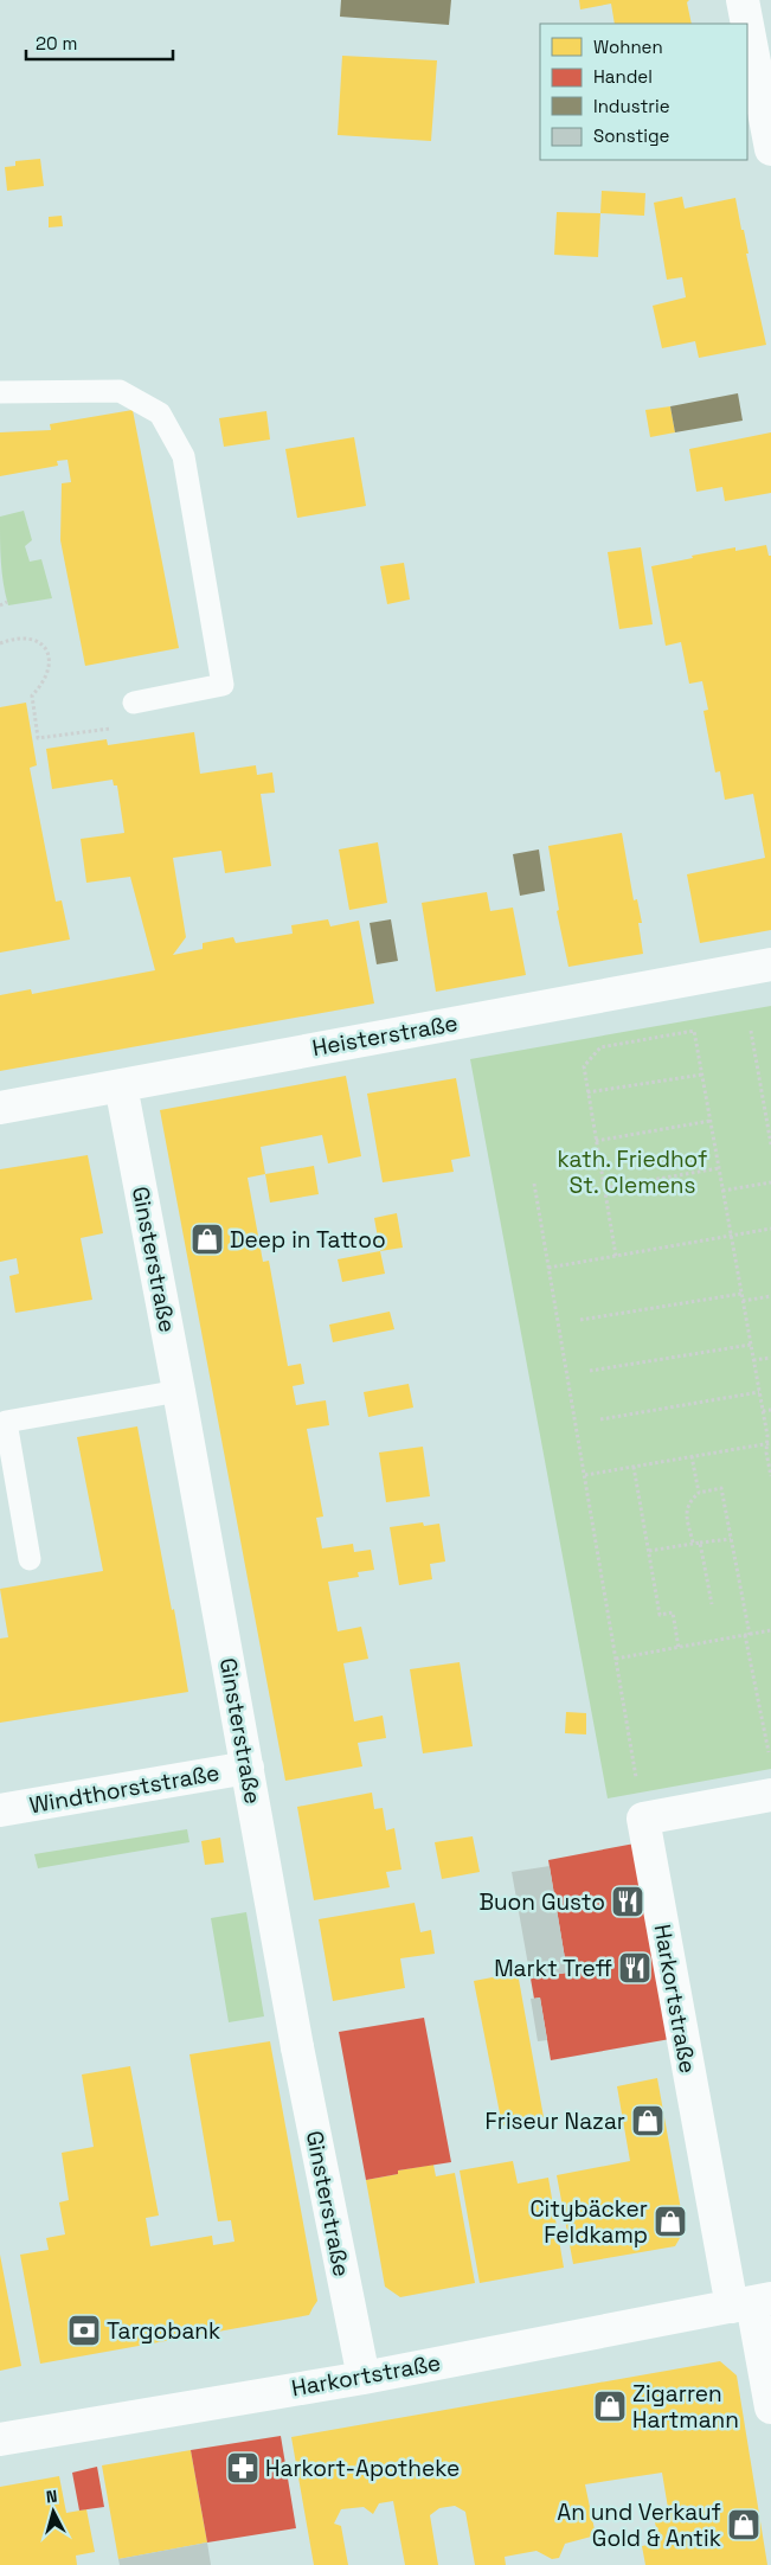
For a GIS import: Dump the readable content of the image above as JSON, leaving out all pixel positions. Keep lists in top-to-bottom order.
{
  "streets": {
    "street": [
      "Heisterstraße",
      "Ginsterstraße",
      "Windthorststraße",
      "Harkortstraße"
    ]
  },
  "crossings": [
    ["Heisterstraße", "Ginsterstraße"],
    ["Ginsterstraße", "Windthorststraße"],
    ["Ginsterstraße", "Harkortstraße"]
  ],
  "parks": ["kath. Friedhof St. Clemens"],
  "places": {
    "shop": [
      "Deep in Tattoo",
      "Friseur Nazar",
      "Citybäcker Feldkamp",
      "Zigarren Hartmann",
      "An und Verkauf Gold & Antik"
    ],
    "restaurant": ["Buon Gusto", "Markt Treff"],
    "bank": ["Targobank"],
    "pharmacy": ["Harkort-Apotheke"]
  },
  "legend": [
    "Wohnen",
    "Handel",
    "Industrie",
    "Sonstige"
  ],
  "scale_bar": "20 m",
  "north": "top"
}
